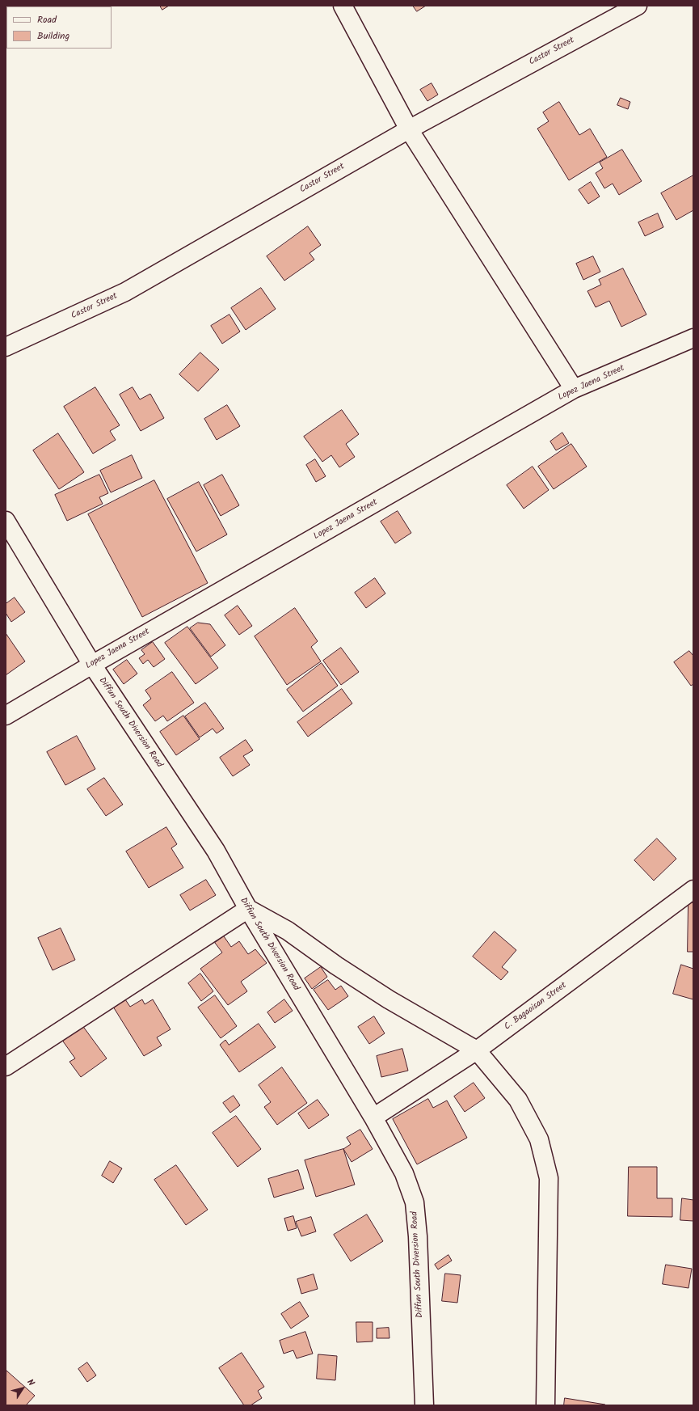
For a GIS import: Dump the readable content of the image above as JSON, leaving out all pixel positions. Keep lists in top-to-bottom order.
{
  "streets": {
    "street": [
      "Castor Street",
      "Lopez Jaena Street",
      "Diffun South Diversion Road",
      "C. Bagaoisan Street"
    ]
  },
  "crossings": [
    ["Lopez Jaena Street", "Diffun South Diversion Road"],
    ["Diffun South Diversion Road", "C. Bagaoisan Street"]
  ],
  "legend": ["Road", "Building"],
  "north": "top right"
}
